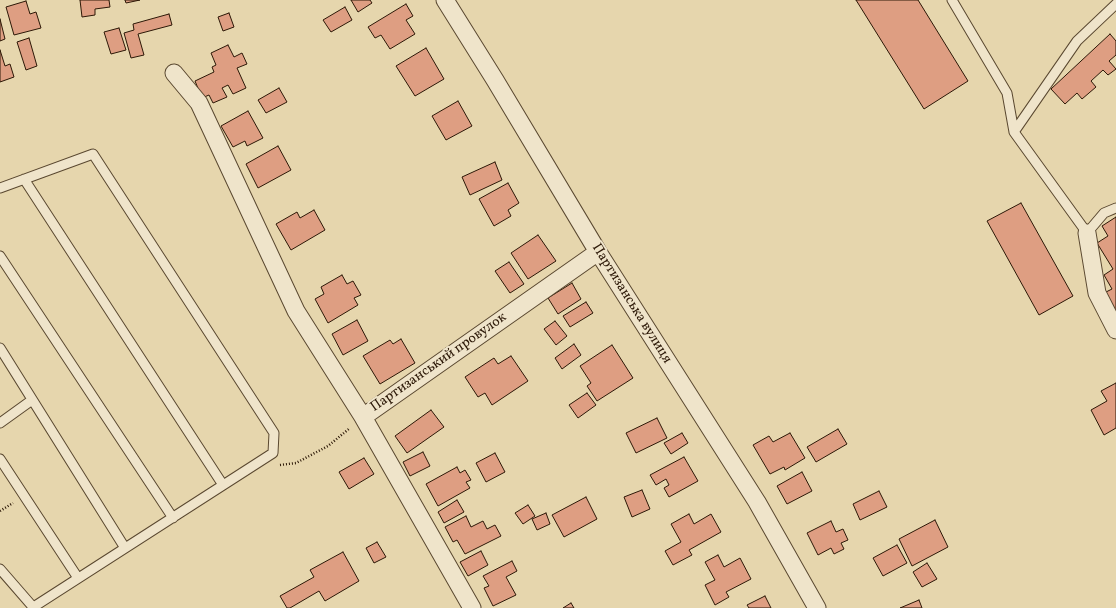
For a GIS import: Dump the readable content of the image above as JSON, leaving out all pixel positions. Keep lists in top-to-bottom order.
{
  "streets": {
    "street": ["Партизанська вулиця", "Партизанський провулок"]
  },
  "crossings": [
    ["Партизанська вулиця", "Партизанський провулок"]
  ]
}
